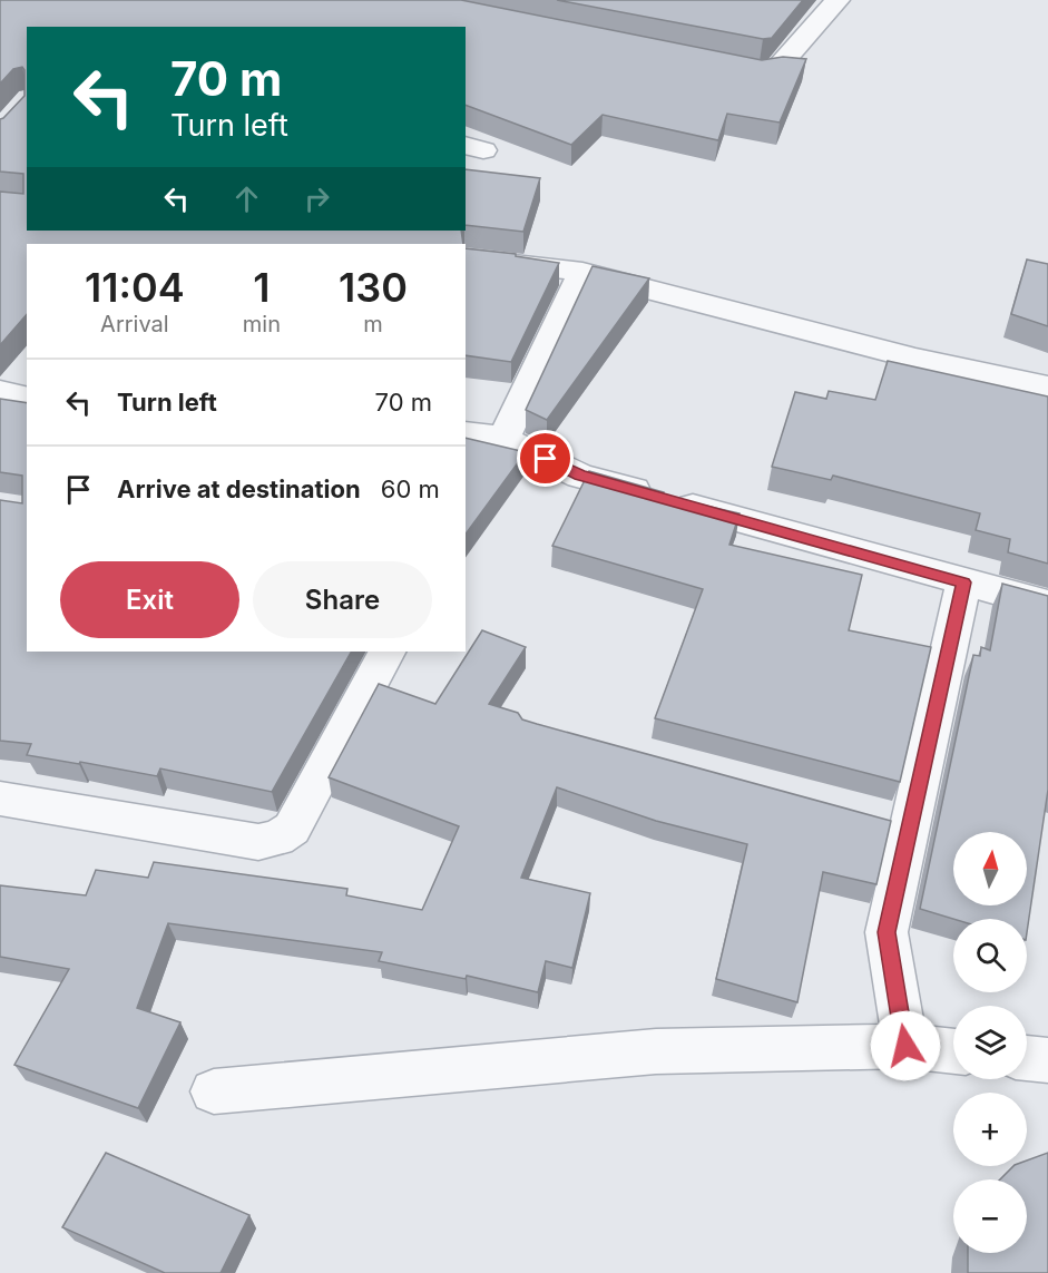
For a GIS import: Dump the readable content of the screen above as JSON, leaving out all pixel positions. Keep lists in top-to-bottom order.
{
  "north": "top",
  "page": {
    "turn": ["70 m", "Turn left"],
    "eta": [
      "11:04",
      "Arrival",
      "1",
      "min",
      "130",
      "m"
    ],
    "list": [
      {
        "name": "Turn left",
        "value": "70 m"
      },
      {
        "name": "Arrive at destination",
        "value": "60 m"
      }
    ],
    "buttons": ["Exit", "Share"],
    "map_buttons": ["+", "−"]
  }
}
